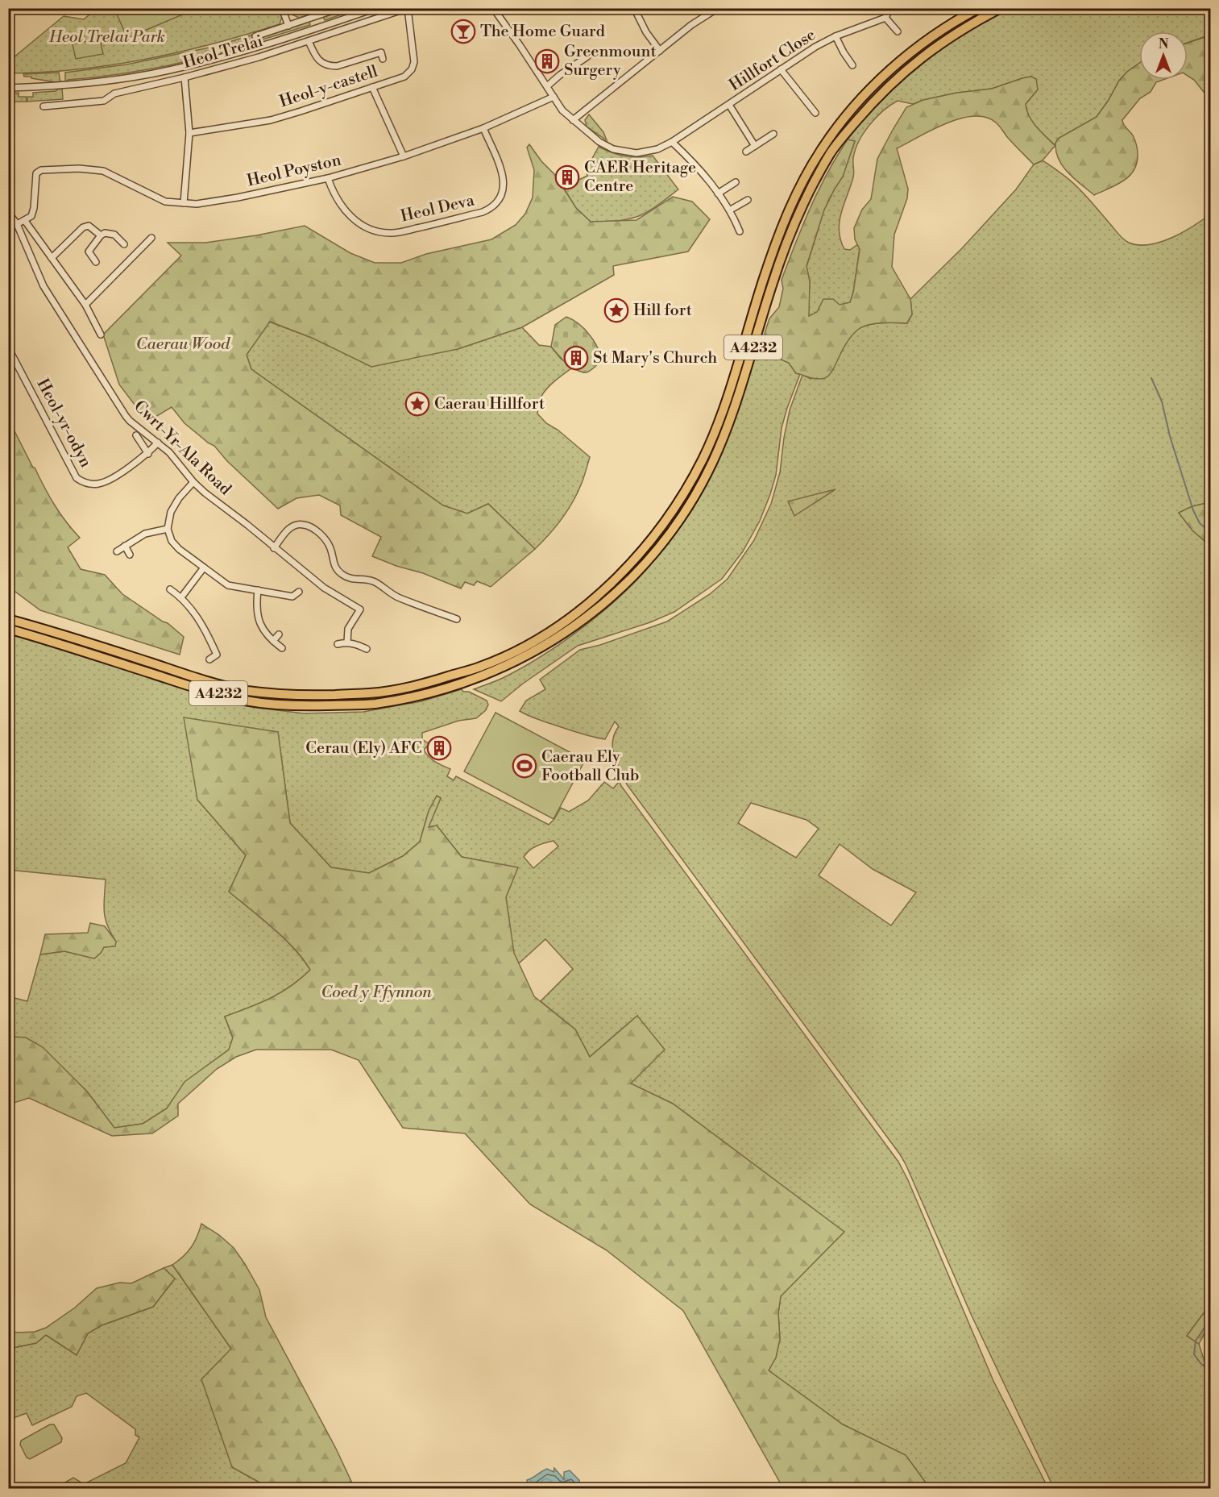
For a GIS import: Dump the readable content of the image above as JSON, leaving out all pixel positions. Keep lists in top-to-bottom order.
{
  "streets": {
    "main road": ["A4232"],
    "street": [
      "Heol Trelai",
      "Hillfort Close",
      "Heol-y-castell",
      "Heol Poyston",
      "Heol Deva",
      "Heol-yr-odyn",
      "Cwrt-Yr-Ala Road"
    ]
  },
  "crossings": [
    ["Heol Trelai", "Heol-y-castell"],
    ["Hillfort Close", "Heol Poyston"],
    ["Heol Poyston", "Heol Deva"],
    ["Heol-yr-odyn", "Cwrt-Yr-Ala Road"]
  ],
  "parks": ["Heol Trelai Park", "Caerau Wood", "Coed y Ffynnon"],
  "places": {
    "bar": ["The Home Guard"],
    "building": [
      "Greenmount Surgery",
      "CAER Heritage Centre",
      "St Mary's Church",
      "Cerau (Ely) AFC"
    ],
    "place": ["Hill fort", "Caerau Hillfort"],
    "sports": ["Caerau Ely Football Club"]
  },
  "north": "top"
}
